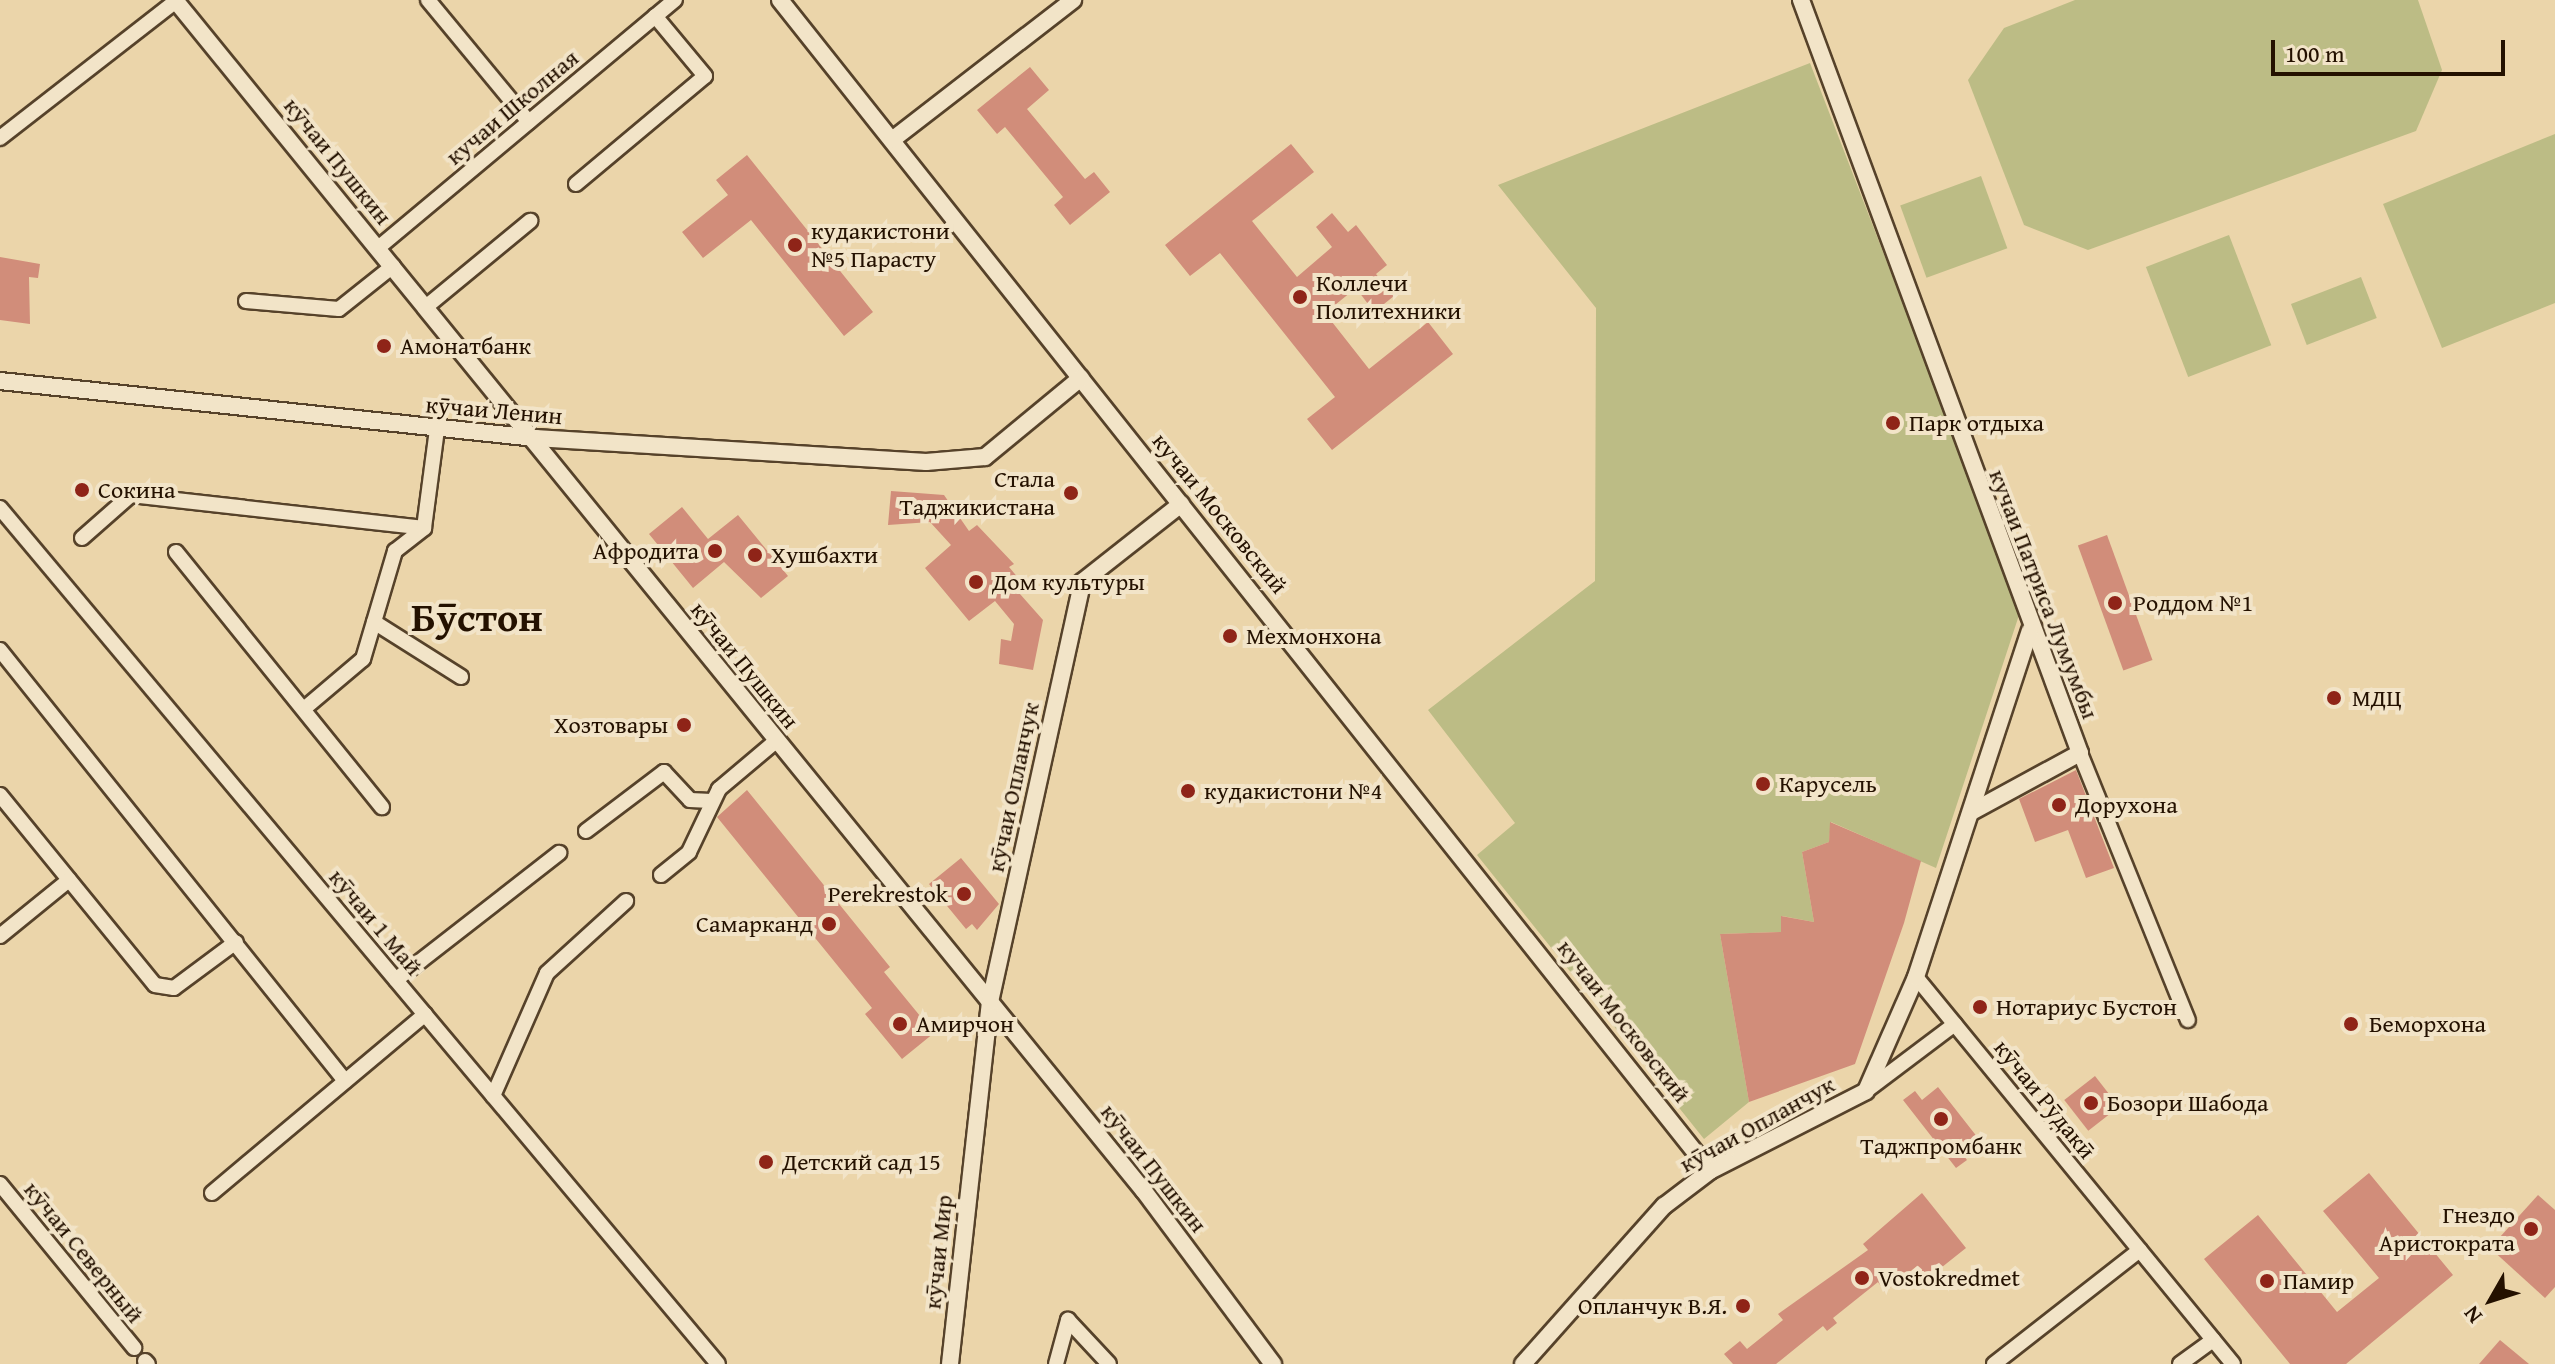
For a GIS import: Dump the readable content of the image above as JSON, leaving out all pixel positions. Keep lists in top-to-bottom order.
{
  "streets": {
    "street": [
      "кучаи Школная",
      "кӯчаи Пушкин",
      "кӯчаи Ленин",
      "кучаи Московский",
      "кучаи Патриса Лумумбы",
      "кӯчаи Опланчук",
      "кӯчаи 1 Май",
      "кӯчаи Рӯдакӣ",
      "кӯчаи Северный",
      "кӯчаи Мир"
    ]
  },
  "crossings": [
    ["кучаи Школная", "кӯчаи Пушкин"],
    ["кӯчаи Пушкин", "кӯчаи Ленин"],
    ["кӯчаи Пушкин", "кӯчаи Опланчук"],
    ["кӯчаи Пушкин", "кӯчаи Мир"],
    ["кӯчаи Ленин", "кучаи Московский"],
    ["кучаи Московский", "кӯчаи Опланчук"],
    ["кучаи Патриса Лумумбы", "кӯчаи Опланчук"],
    ["кӯчаи Опланчук", "кӯчаи Рӯдакӣ"],
    ["кӯчаи Опланчук", "кӯчаи Мир"]
  ],
  "districts": ["Бӯстон"],
  "places": [
    "кудакистони №5 Парасту",
    "Коллечи Политехники",
    "Амонатбанк",
    "Парк отдыха",
    "Сокина",
    "Стала Таджикистана",
    "Афродита",
    "Хушбахти",
    "Дом культуры",
    "Роддом №1",
    "Мехмонхона",
    "МДЦ",
    "Хозтовары",
    "Карусель",
    "кудакистони №4",
    "Дорухона",
    "Perekrestok",
    "Самарканд",
    "Нотариус Бустон",
    "Амирчон",
    "Беморхона",
    "Бозори Шабода",
    "Таджпромбанк",
    "Детский сад 15",
    "Гнездо Аристократа",
    "Vostokredmet",
    "Памир",
    "Опланчук В.Я."
  ],
  "scale_bar": "100 m",
  "north": "bottom left"
}
